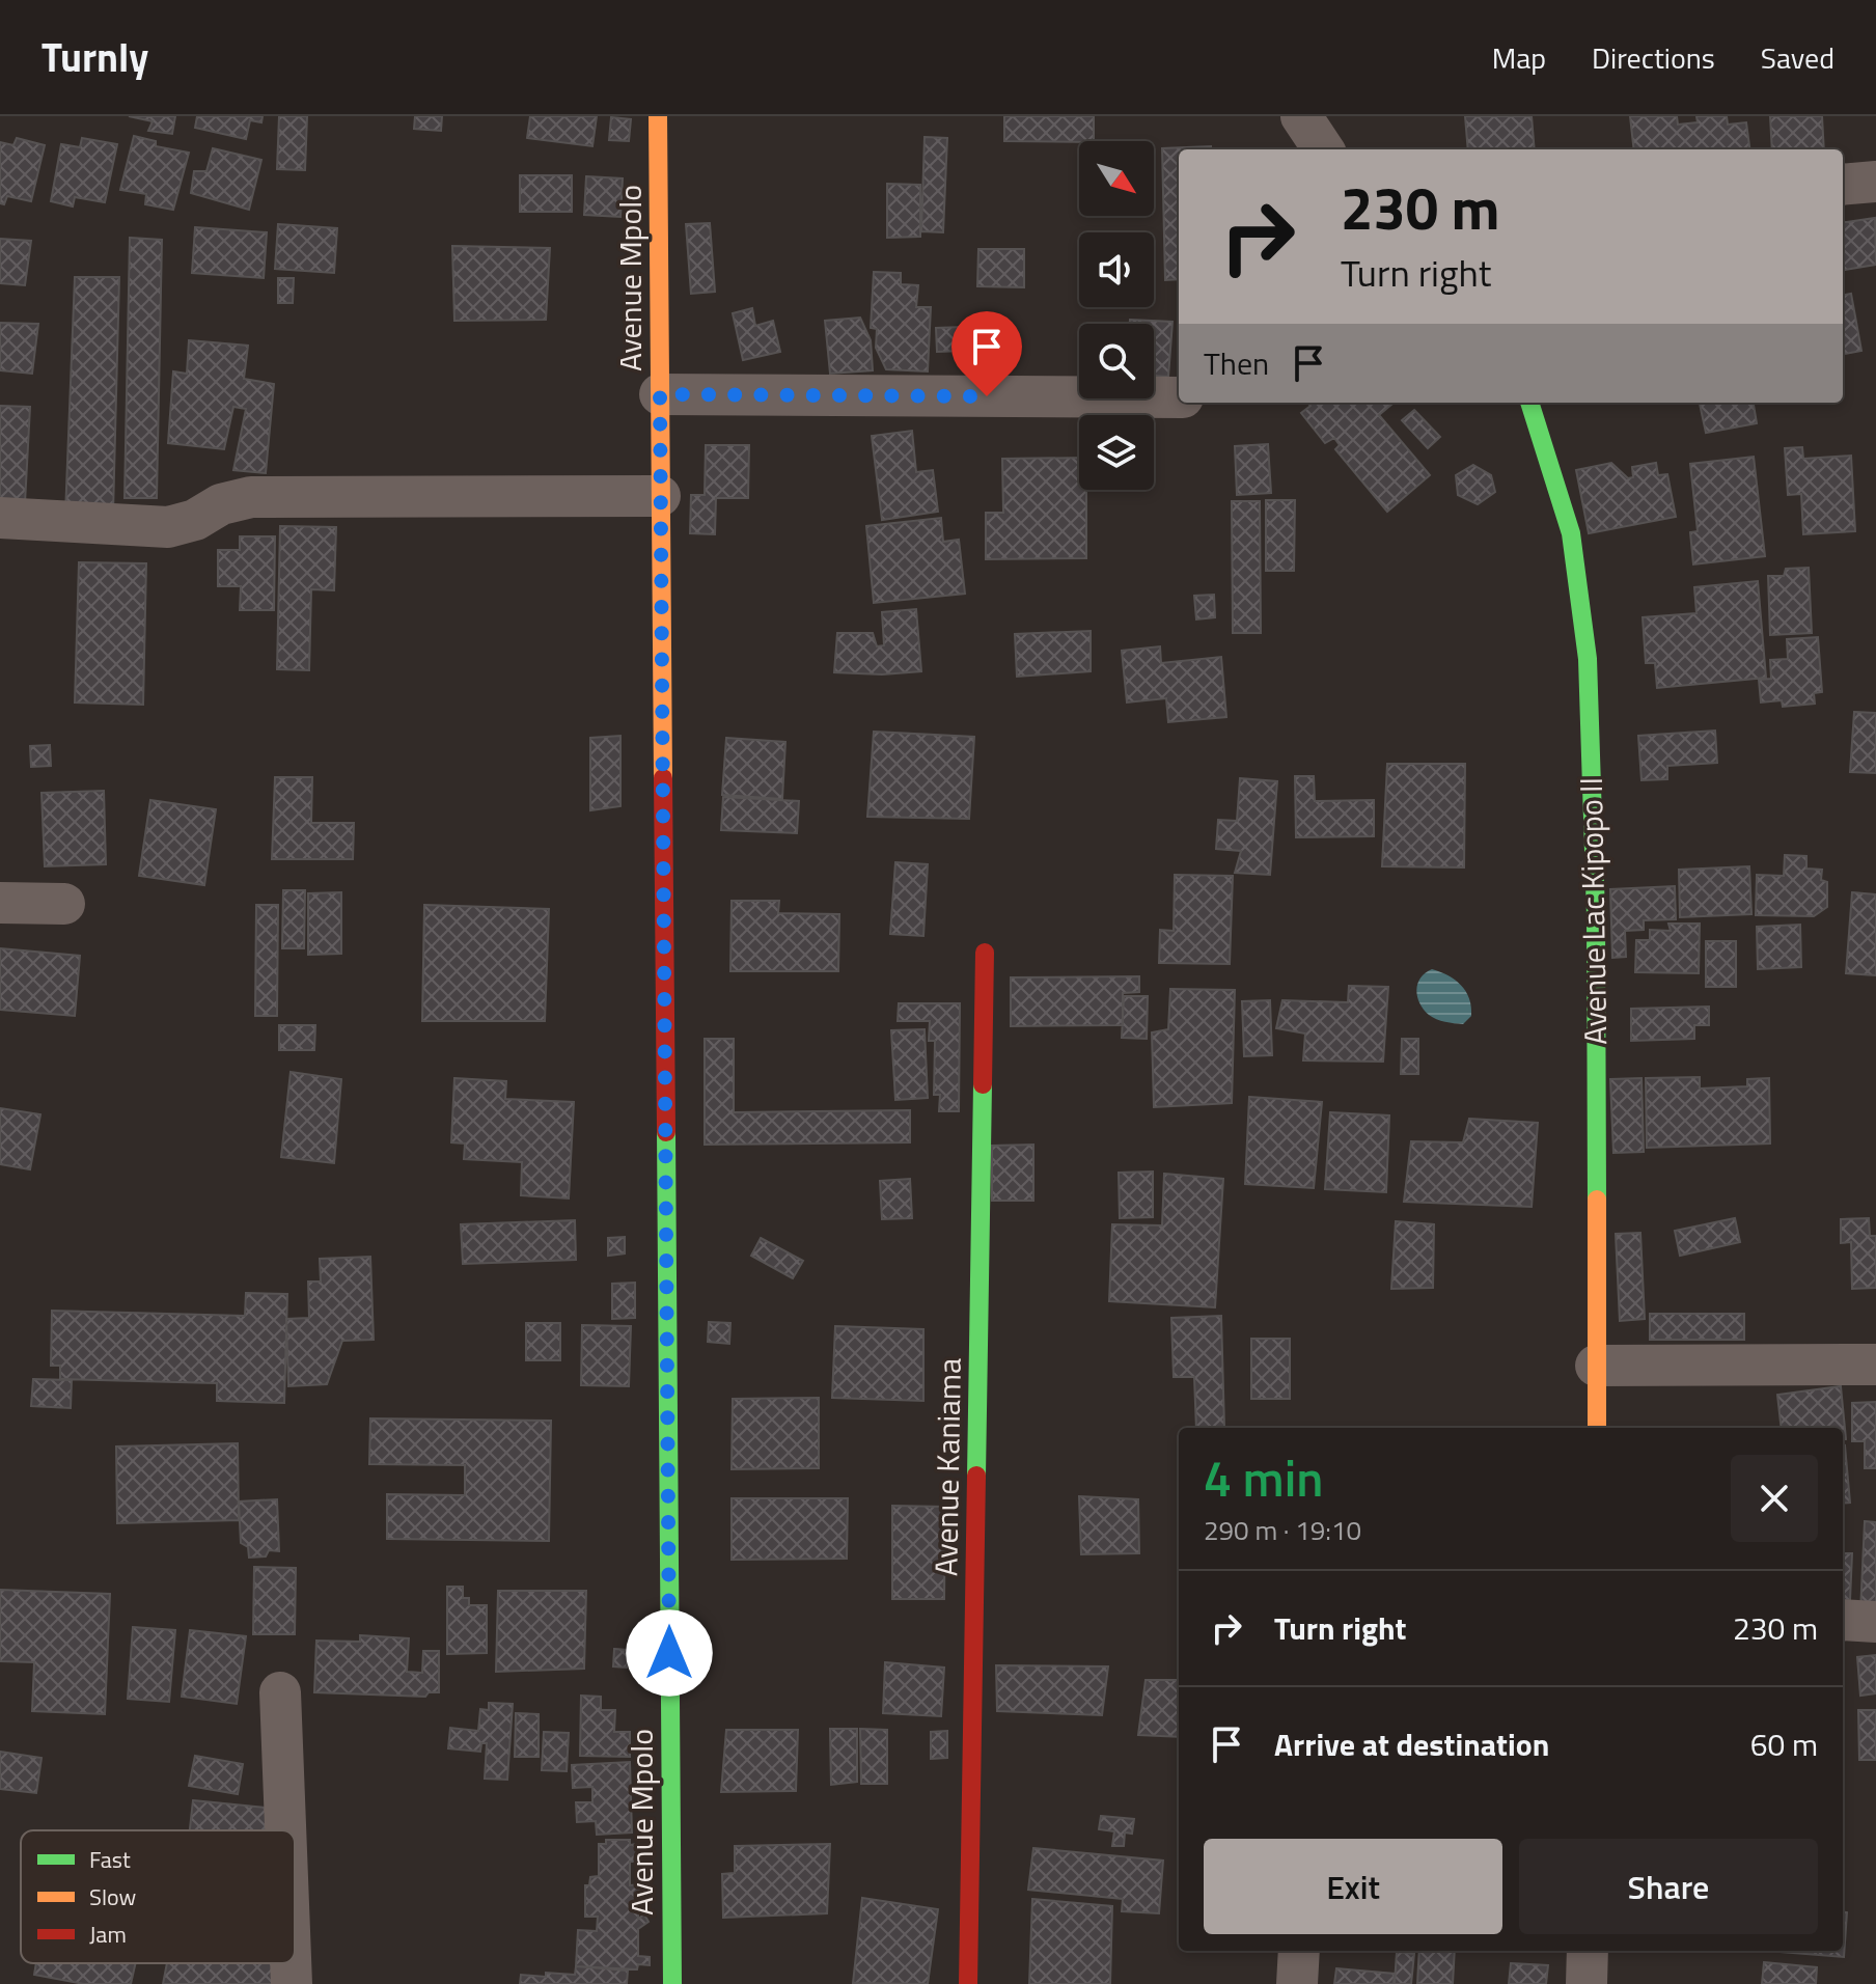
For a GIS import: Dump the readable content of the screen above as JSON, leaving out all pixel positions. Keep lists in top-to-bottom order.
{
  "streets": {
    "street": ["Avenue Mpolo", "Avenue Lac Kipopo II", "Avenue Kaniama"]
  },
  "legend": ["Fast", "Slow", "Jam"],
  "north": "bottom right",
  "page": {
    "header": "Turnly",
    "nav": ["Map", "Directions", "Saved"],
    "turn": ["230 m", "Turn right"],
    "then": "Then",
    "heading": ["4 min", "290 m · 19:10"],
    "list": [
      {
        "name": "Turn right",
        "value": "230 m"
      },
      {
        "name": "Arrive at destination",
        "value": "60 m"
      }
    ],
    "buttons": ["Exit", "Share"]
  }
}
